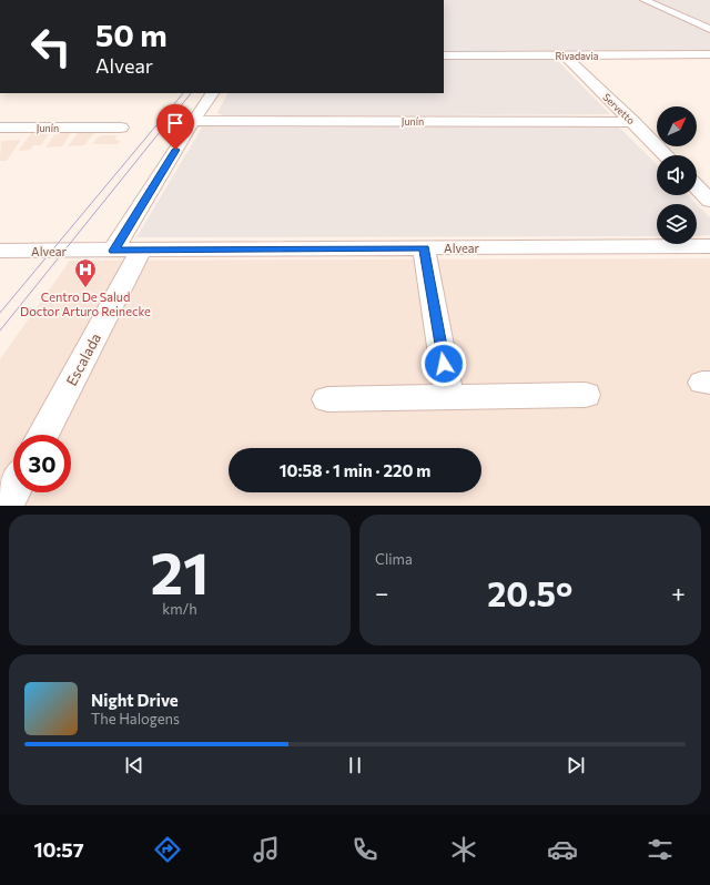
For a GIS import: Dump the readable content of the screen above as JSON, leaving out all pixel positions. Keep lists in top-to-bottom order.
{
  "streets": {
    "street": [
      "Rivadavia",
      "Servetto",
      "Junín",
      "Alvear",
      "Escalada"
    ]
  },
  "crossings": [
    ["Rivadavia", "Servetto"],
    ["Servetto", "Junín"],
    ["Alvear", "Escalada"]
  ],
  "places": {
    "hospital": ["Centro De Salud Doctor Arturo Reinecke"]
  },
  "north": "top right",
  "page": {
    "turn": ["50 m", "Alvear"],
    "limit": "30",
    "trip": "10:58 · 1 min · 220 m",
    "tile": [
      ["21", "km/h"],
      "Clima"
    ],
    "heat": ["−", "20.5°", "+"],
    "song": ["Night Drive", "The Halogens"],
    "tabs": "10:57"
  }
}
